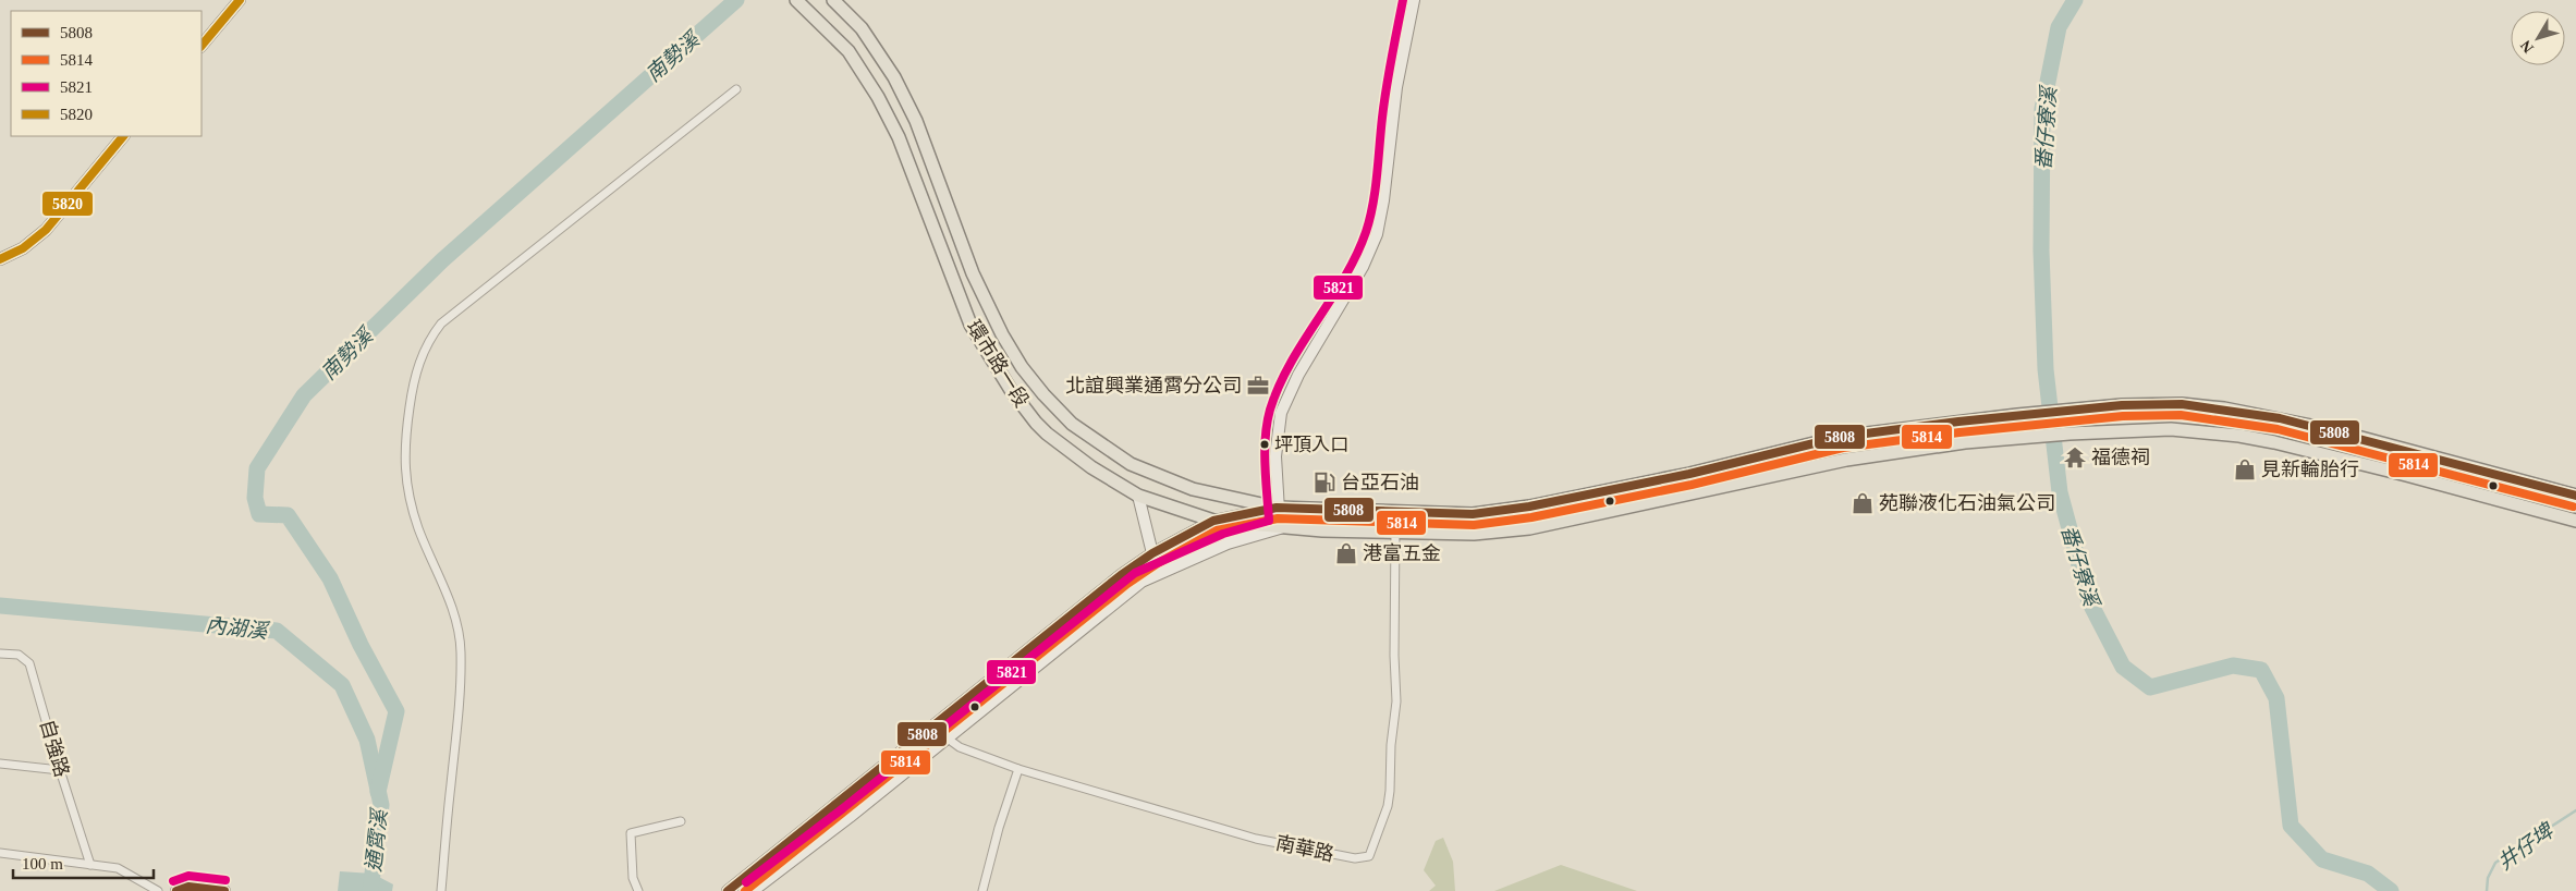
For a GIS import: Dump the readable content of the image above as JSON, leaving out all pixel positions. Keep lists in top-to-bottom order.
{
  "streets": {
    "main road": ["環市路一段"],
    "street": ["自強路", "南華路"]
  },
  "crossings": [
    ["環市路一段", "南華路"]
  ],
  "water": [
    "南勢溪",
    "番仔寮溪",
    "內湖溪",
    "通霄溪",
    "井仔埤"
  ],
  "places": {
    "office": ["北誼興業通霄分公司"],
    "other": ["坪頂入口"],
    "temple": ["福德祠"],
    "shop": ["見新輪胎行", "苑聯液化石油氣公司", "港富五金"],
    "fuel station": ["台亞石油"]
  },
  "lines": [
    "transit line 5821",
    "transit line 5820",
    "transit line 5808",
    "transit line 5814"
  ],
  "legend": [
    "5808",
    "5814",
    "5821",
    "5820"
  ],
  "scale_bar": "100 m",
  "north": "bottom left"
}
